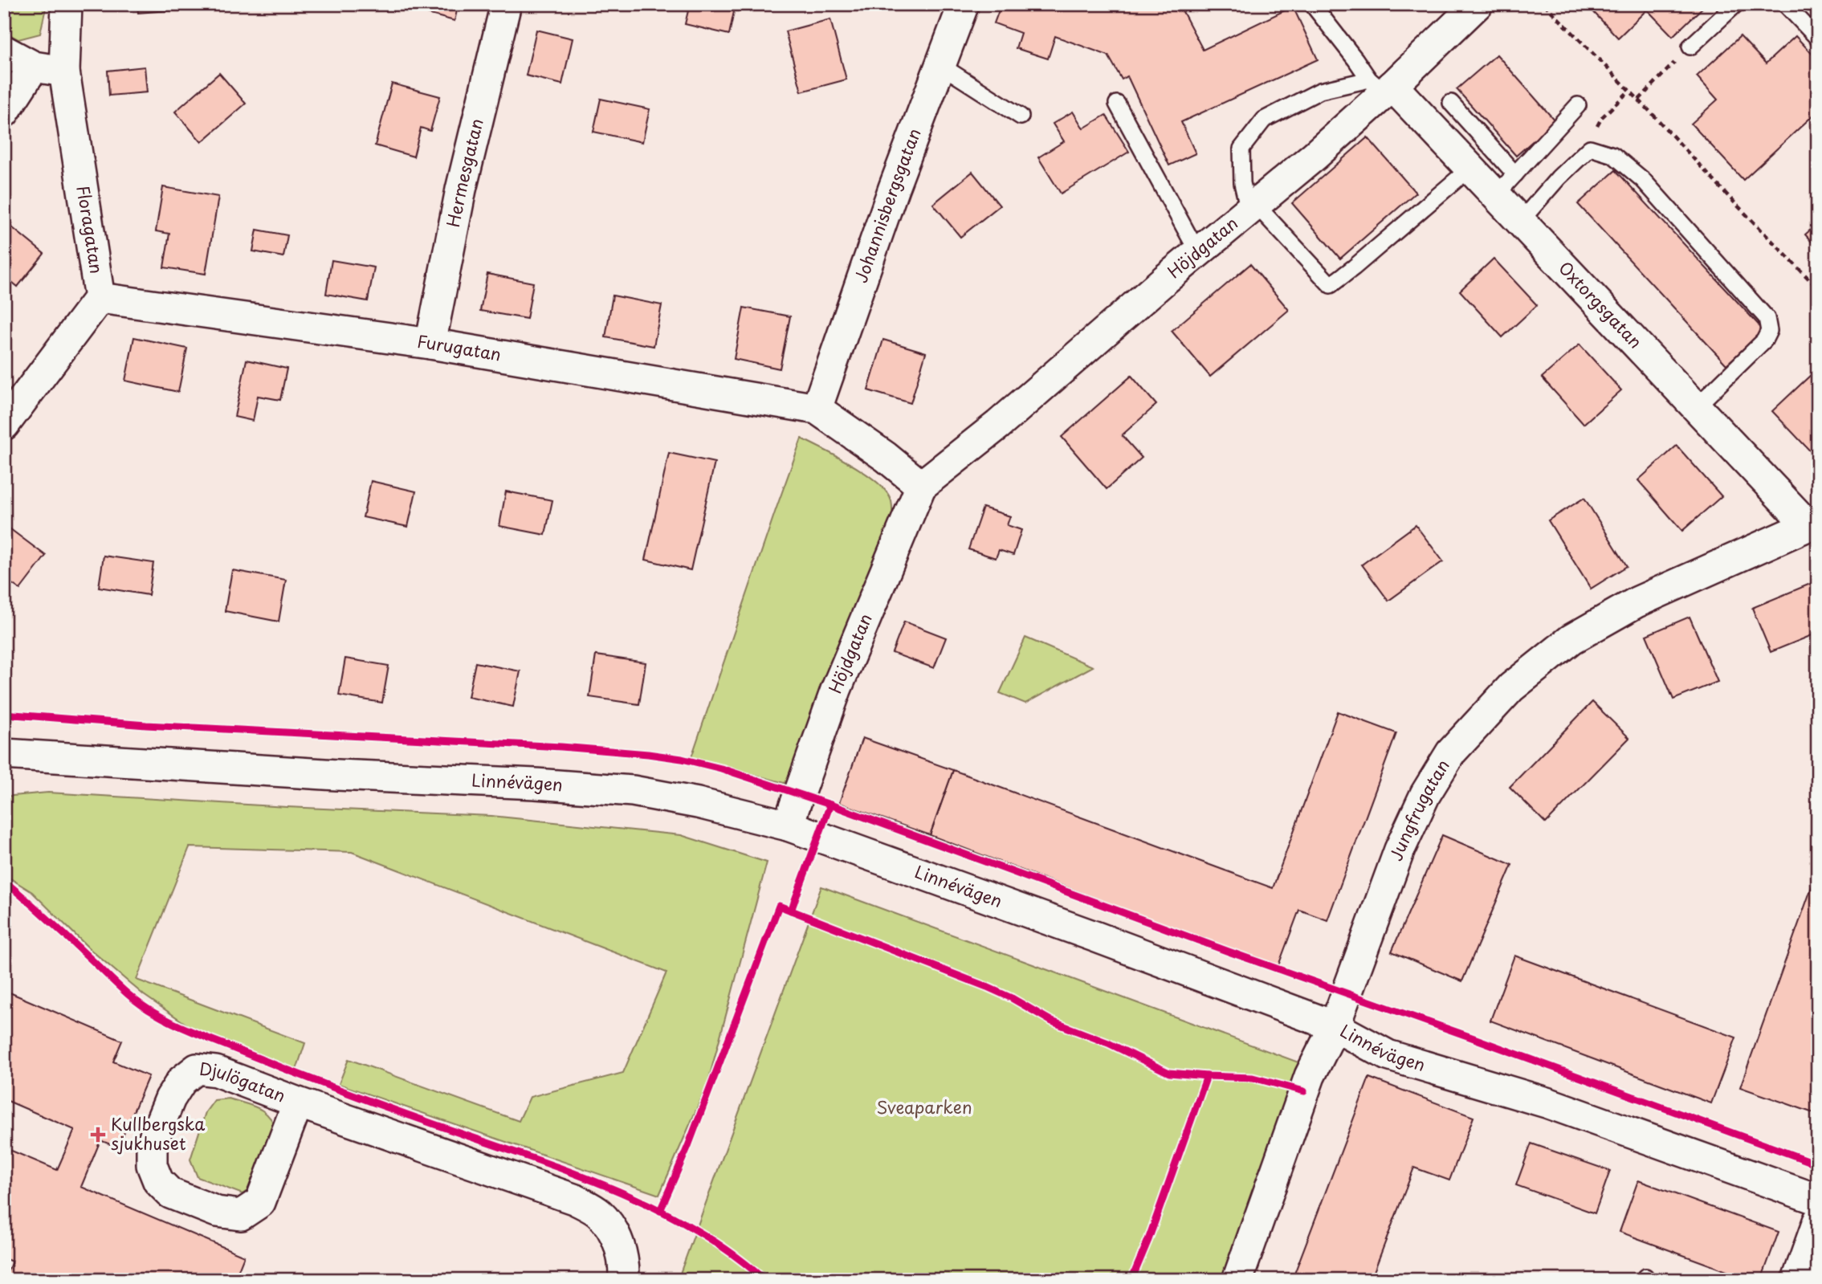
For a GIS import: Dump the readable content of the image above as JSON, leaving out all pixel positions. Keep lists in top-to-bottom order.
{
  "streets": {
    "street": [
      "Hermesgatan",
      "Johannisbergsgatan",
      "Floragatan",
      "Höjdgatan",
      "Oxtorgsgatan",
      "Furugatan",
      "Linnévägen",
      "Jungfrugatan",
      "Djulögatan"
    ]
  },
  "crossings": [
    ["Hermesgatan", "Furugatan"],
    ["Johannisbergsgatan", "Furugatan"],
    ["Floragatan", "Furugatan"],
    ["Höjdgatan", "Oxtorgsgatan"],
    ["Höjdgatan", "Linnévägen"],
    ["Oxtorgsgatan", "Jungfrugatan"],
    ["Linnévägen", "Jungfrugatan"]
  ],
  "parks": ["Sveaparken"],
  "places": {
    "health": ["Kullbergska sjukhuset"]
  }
}
